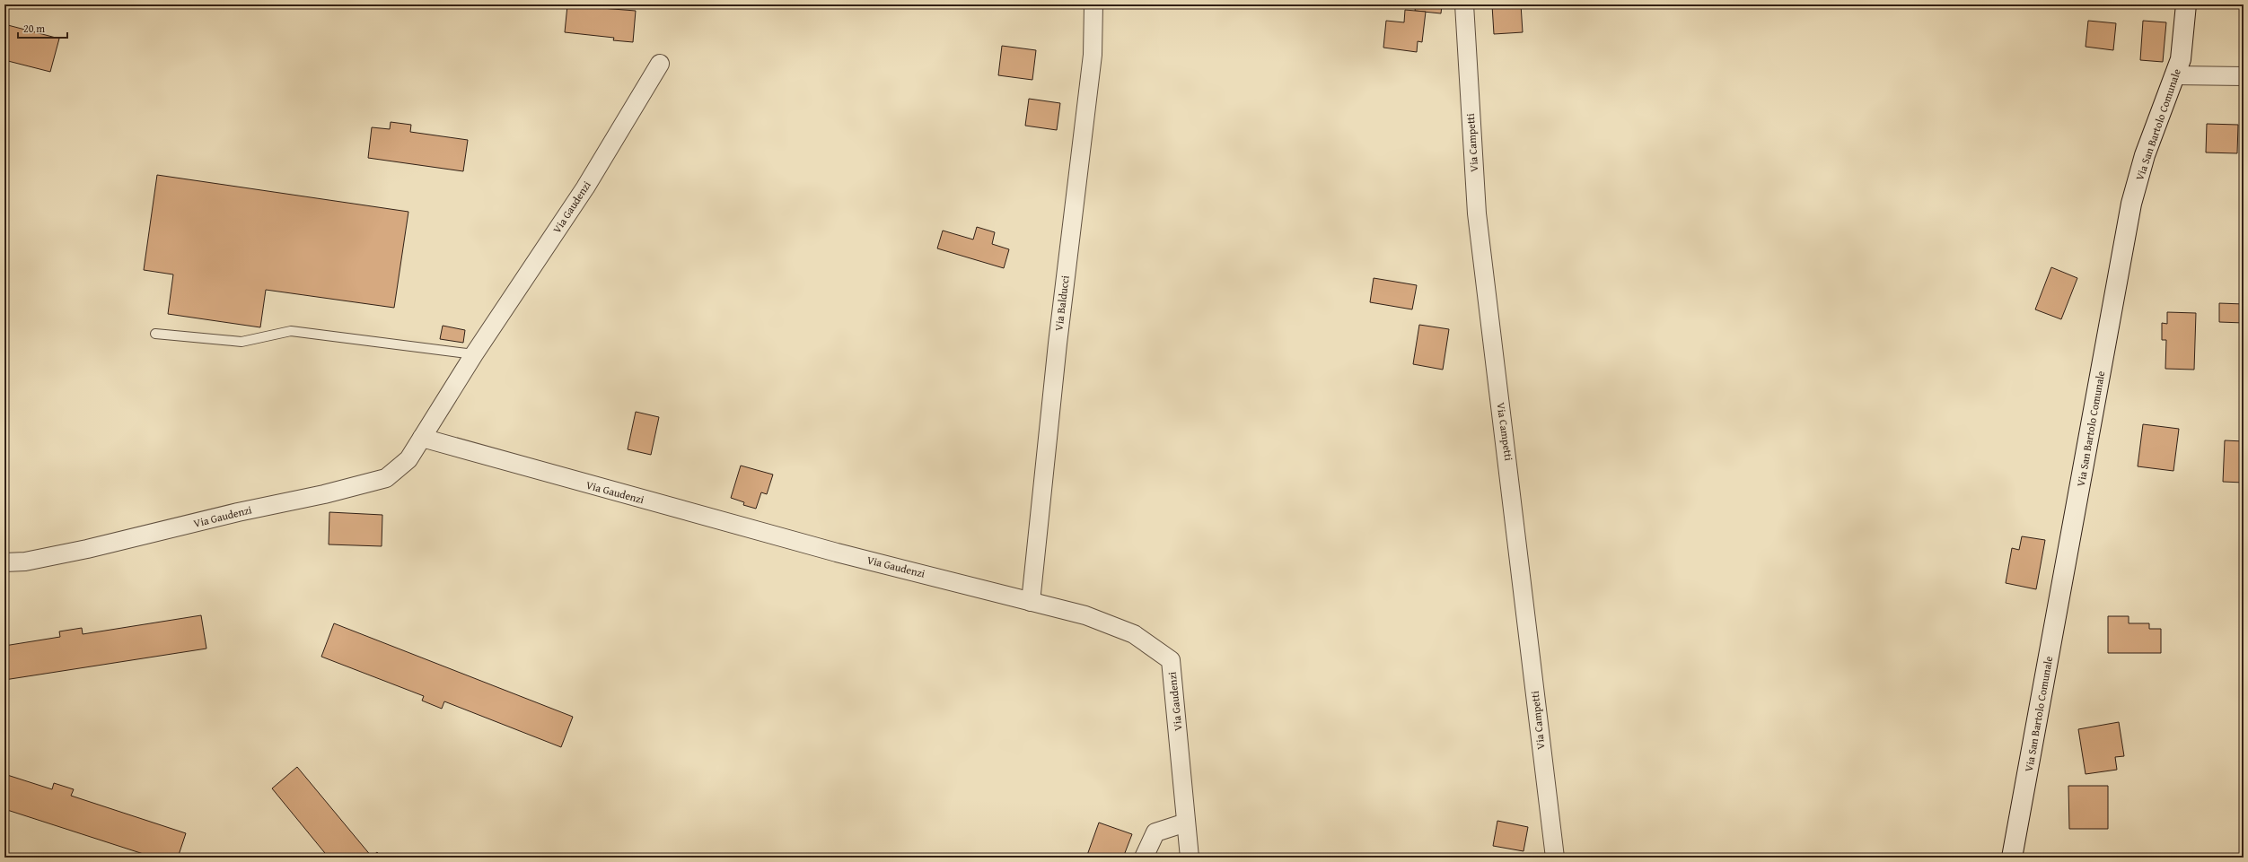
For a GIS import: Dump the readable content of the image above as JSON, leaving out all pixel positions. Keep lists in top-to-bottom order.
{
  "streets": {
    "street": [
      "Via San Bartolo Comunale",
      "Via Campetti",
      "Via Gaudenzi",
      "Via Balducci"
    ]
  },
  "crossings": [
    ["Via Gaudenzi", "Via Balducci"]
  ],
  "scale_bar": "20 m"
}
